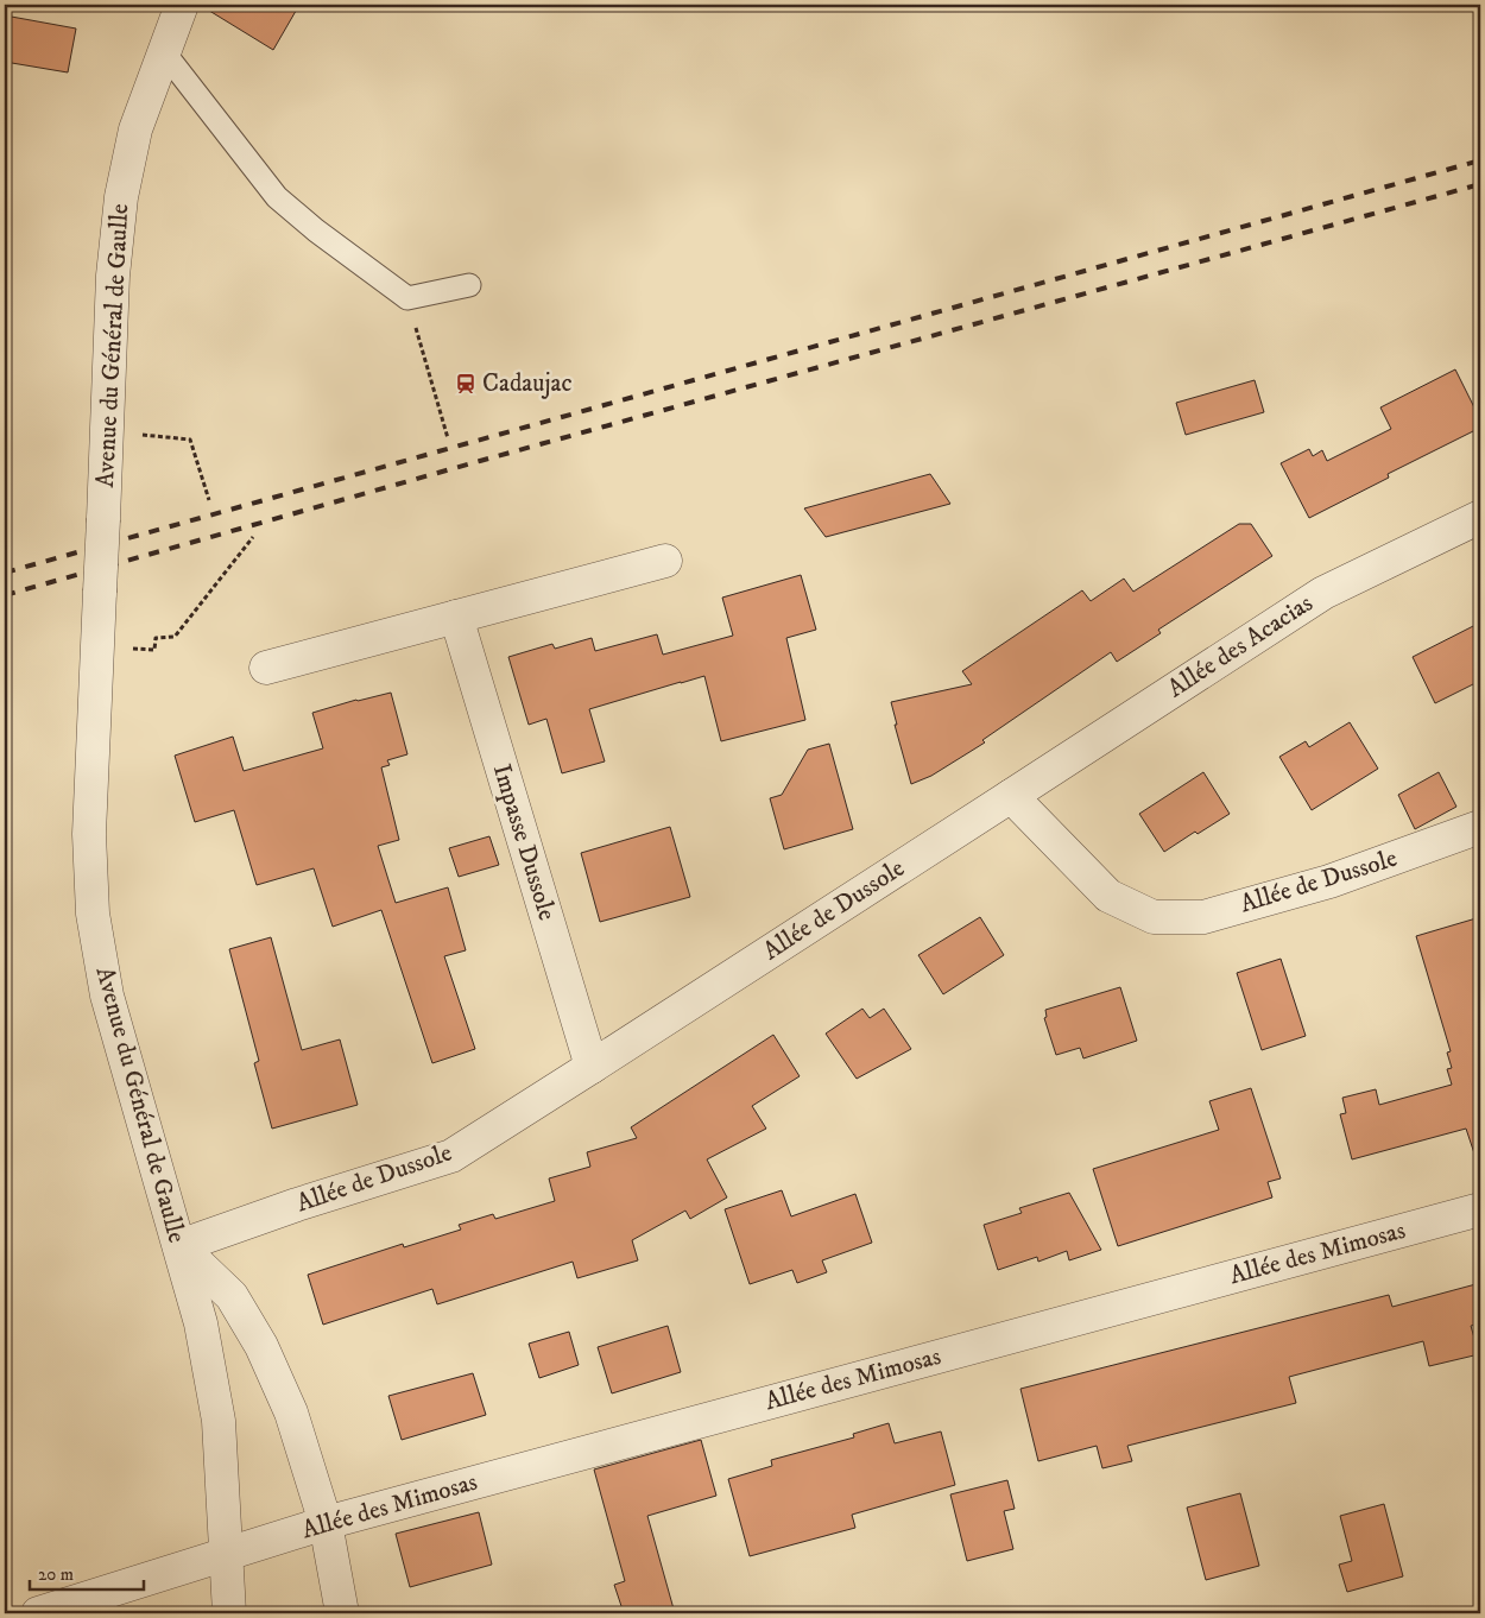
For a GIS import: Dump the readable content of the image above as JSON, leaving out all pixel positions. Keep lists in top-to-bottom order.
{
  "streets": {
    "street": [
      "Avenue du Général de Gaulle",
      "Allée des Acacias",
      "Impasse Dussole",
      "Allée de Dussole",
      "Allée des Mimosas"
    ]
  },
  "crossings": [
    ["Avenue du Général de Gaulle", "Allée de Dussole"],
    ["Avenue du Général de Gaulle", "Allée des Mimosas"],
    ["Allée des Acacias", "Allée de Dussole"],
    ["Impasse Dussole", "Allée de Dussole"]
  ],
  "places": {
    "station": ["Cadaujac"]
  },
  "scale_bar": "20 m"
}
